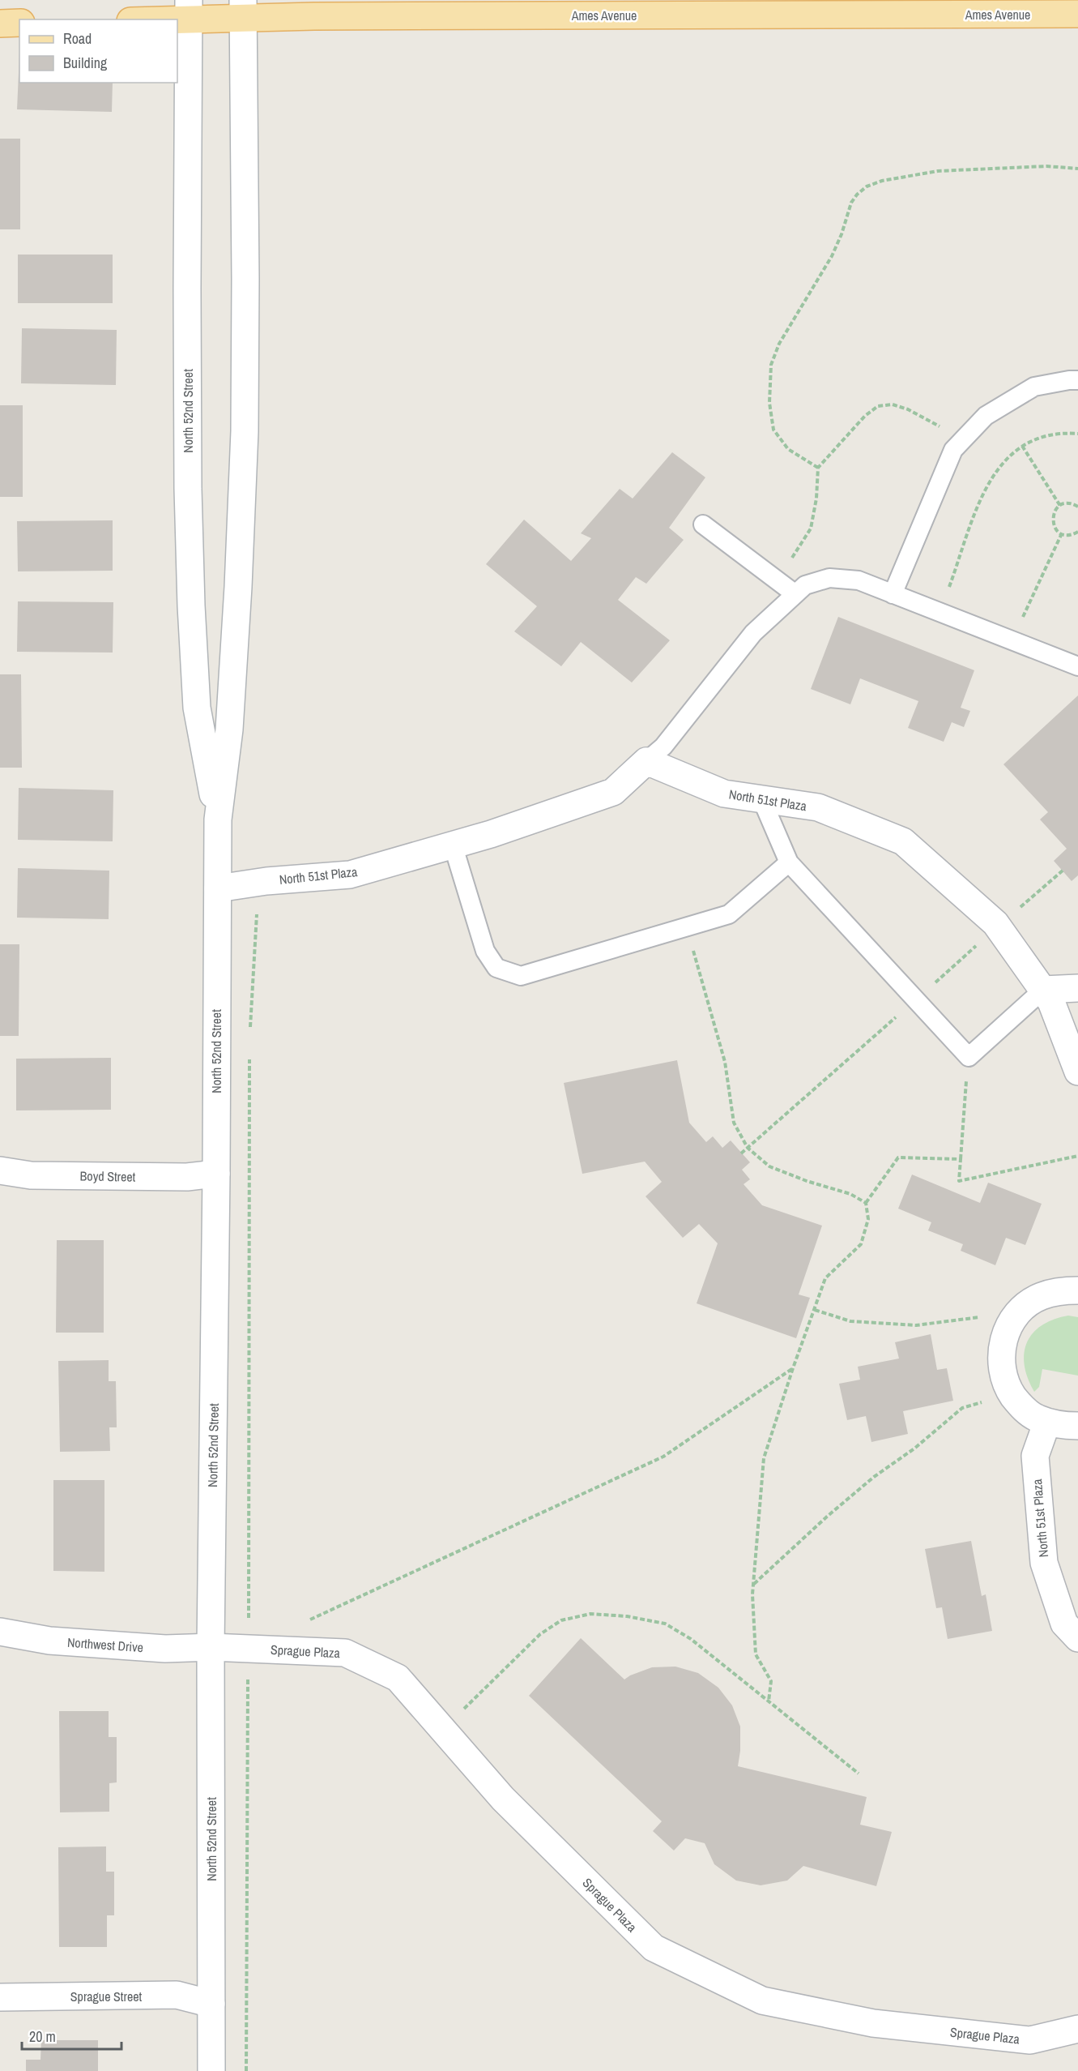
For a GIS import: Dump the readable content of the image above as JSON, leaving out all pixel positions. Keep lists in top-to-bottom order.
{
  "streets": {
    "main road": ["Ames Avenue"],
    "street": [
      "North 52nd Street",
      "North 51st Plaza",
      "Boyd Street",
      "Northwest Drive",
      "Sprague Plaza",
      "Sprague Street"
    ]
  },
  "crossings": [
    ["Ames Avenue", "North 52nd Street"],
    ["North 52nd Street", "North 51st Plaza"],
    ["North 52nd Street", "Boyd Street"],
    ["North 52nd Street", "Northwest Drive"],
    ["North 52nd Street", "Sprague Plaza"],
    ["North 52nd Street", "Sprague Street"],
    ["Northwest Drive", "Sprague Plaza"]
  ],
  "legend": ["Road", "Building"],
  "scale_bar": "20 m"
}
